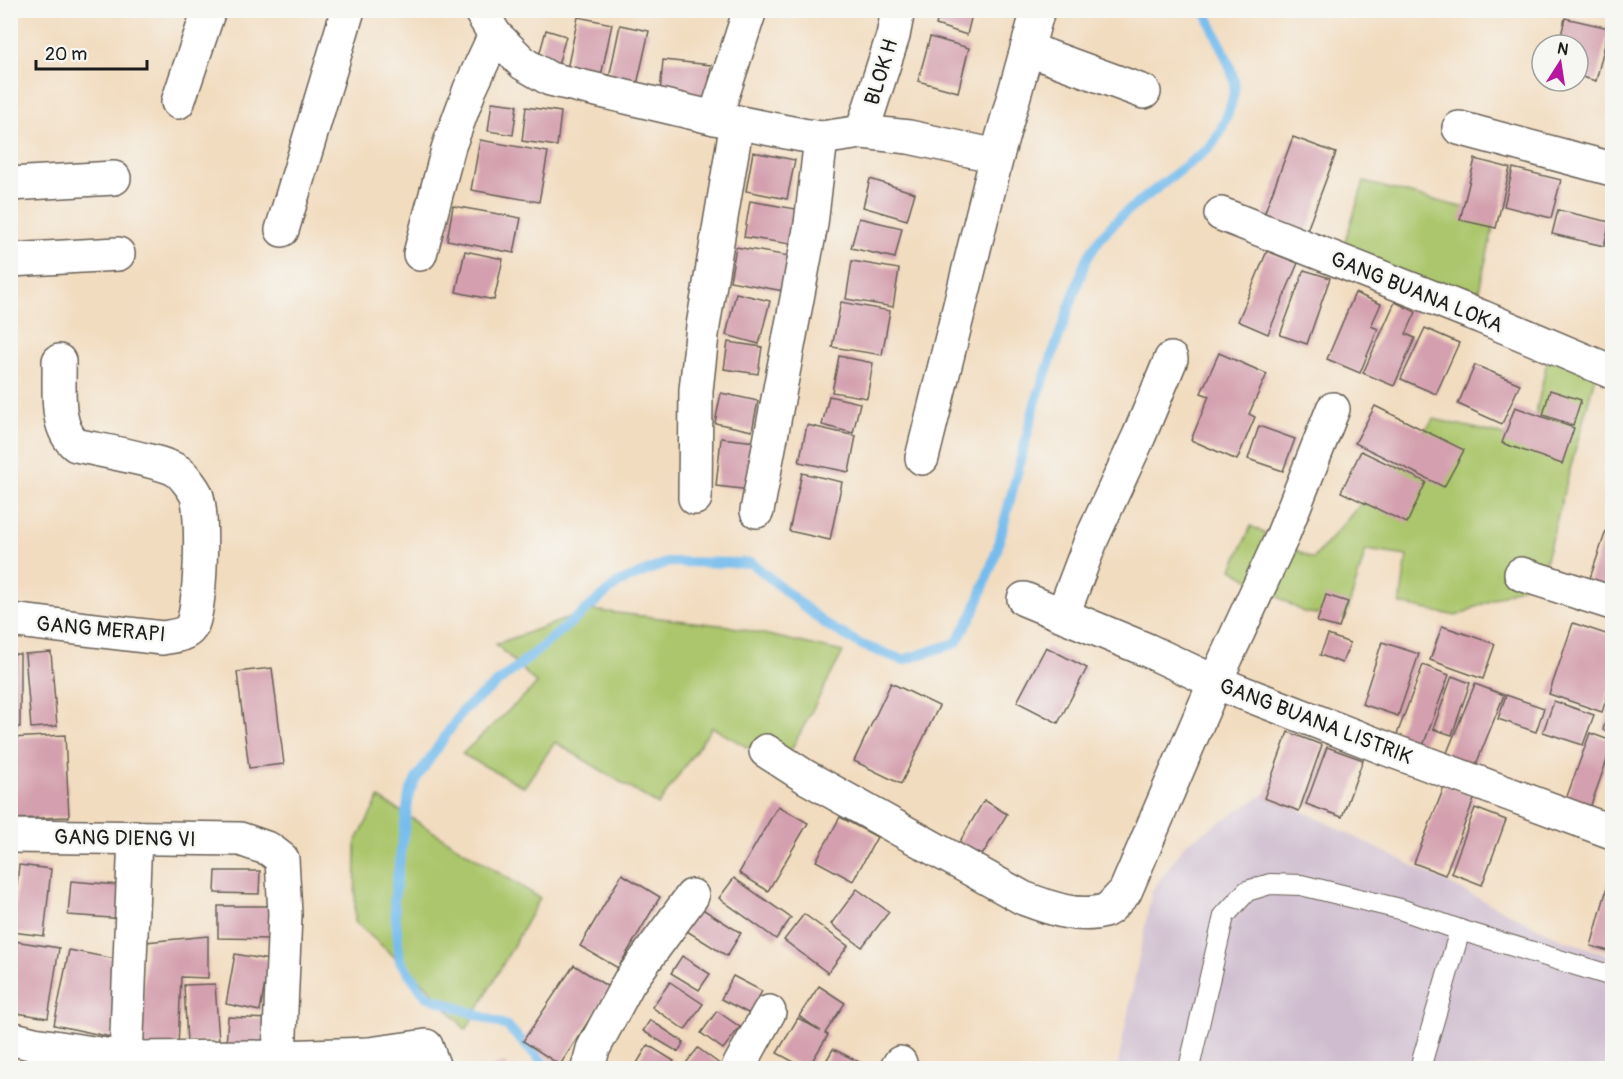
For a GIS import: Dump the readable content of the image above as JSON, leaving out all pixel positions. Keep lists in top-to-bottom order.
{
  "streets": {
    "street": [
      "BLOK H",
      "GANG BUANA LOKA",
      "GANG MERAPI",
      "GANG BUANA LISTRIK",
      "GANG DIENG VI"
    ]
  },
  "scale_bar": "20 m",
  "north": "top"
}
